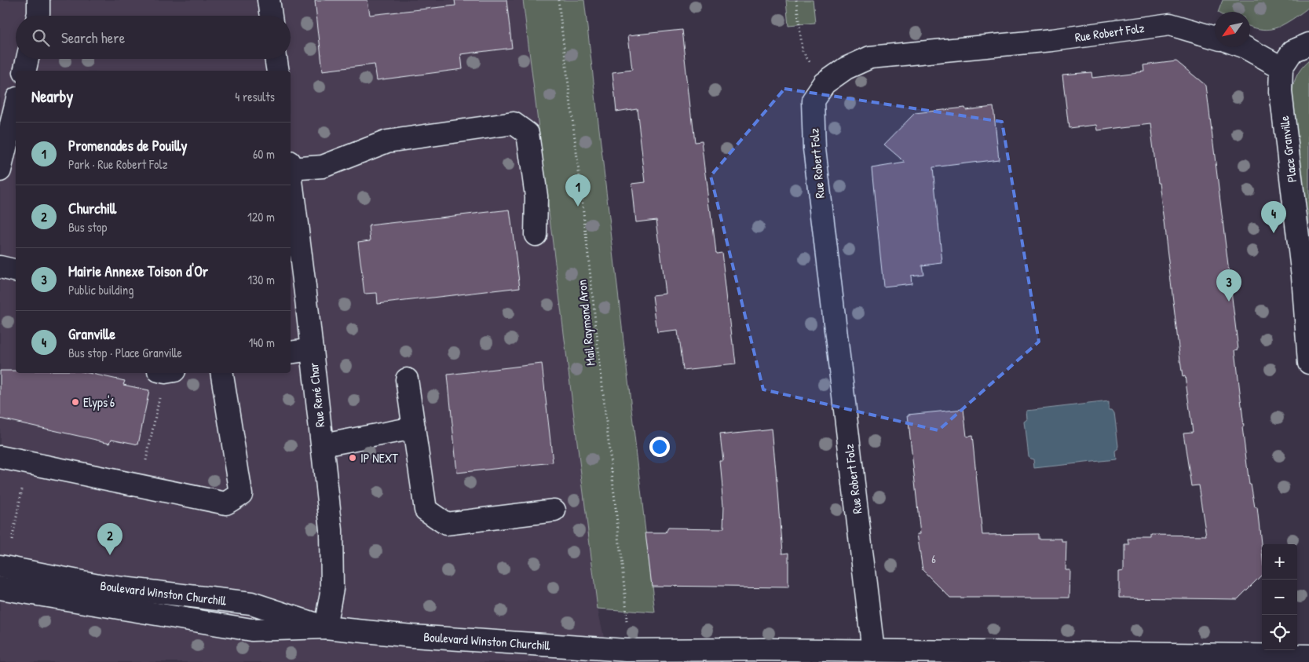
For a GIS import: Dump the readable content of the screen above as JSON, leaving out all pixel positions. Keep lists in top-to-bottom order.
{
  "streets": {
    "street": [
      "Rue Robert Folz",
      "Place Granville",
      "Rue René Char",
      "Boulevard Winston Churchill"
    ],
    "path": ["Mail Raymond Aron"]
  },
  "crossings": [
    ["Rue Robert Folz", "Boulevard Winston Churchill"],
    ["Rue René Char", "Boulevard Winston Churchill"]
  ],
  "places": ["Elyps'6", "IP NEXT"],
  "house_numbers": ["6"],
  "north": "bottom left",
  "page": {
    "search": "Search here",
    "heading": ["Nearby", "4 results"],
    "list": [
      {
        "mark": "1",
        "name": "Promenades de Pouilly",
        "note": "Park · Rue Robert Folz",
        "value": "60 m"
      },
      {
        "mark": "2",
        "name": "Churchill",
        "note": "Bus stop",
        "value": "120 m"
      },
      {
        "mark": "3",
        "name": "Mairie Annexe Toison d'Or",
        "note": "Public building",
        "value": "130 m"
      },
      {
        "mark": "4",
        "name": "Granville",
        "note": "Bus stop · Place Granville",
        "value": "140 m"
      }
    ],
    "pins": [
      "1",
      "4",
      "3",
      "2"
    ],
    "map_buttons": ["+", "−"]
  }
}
